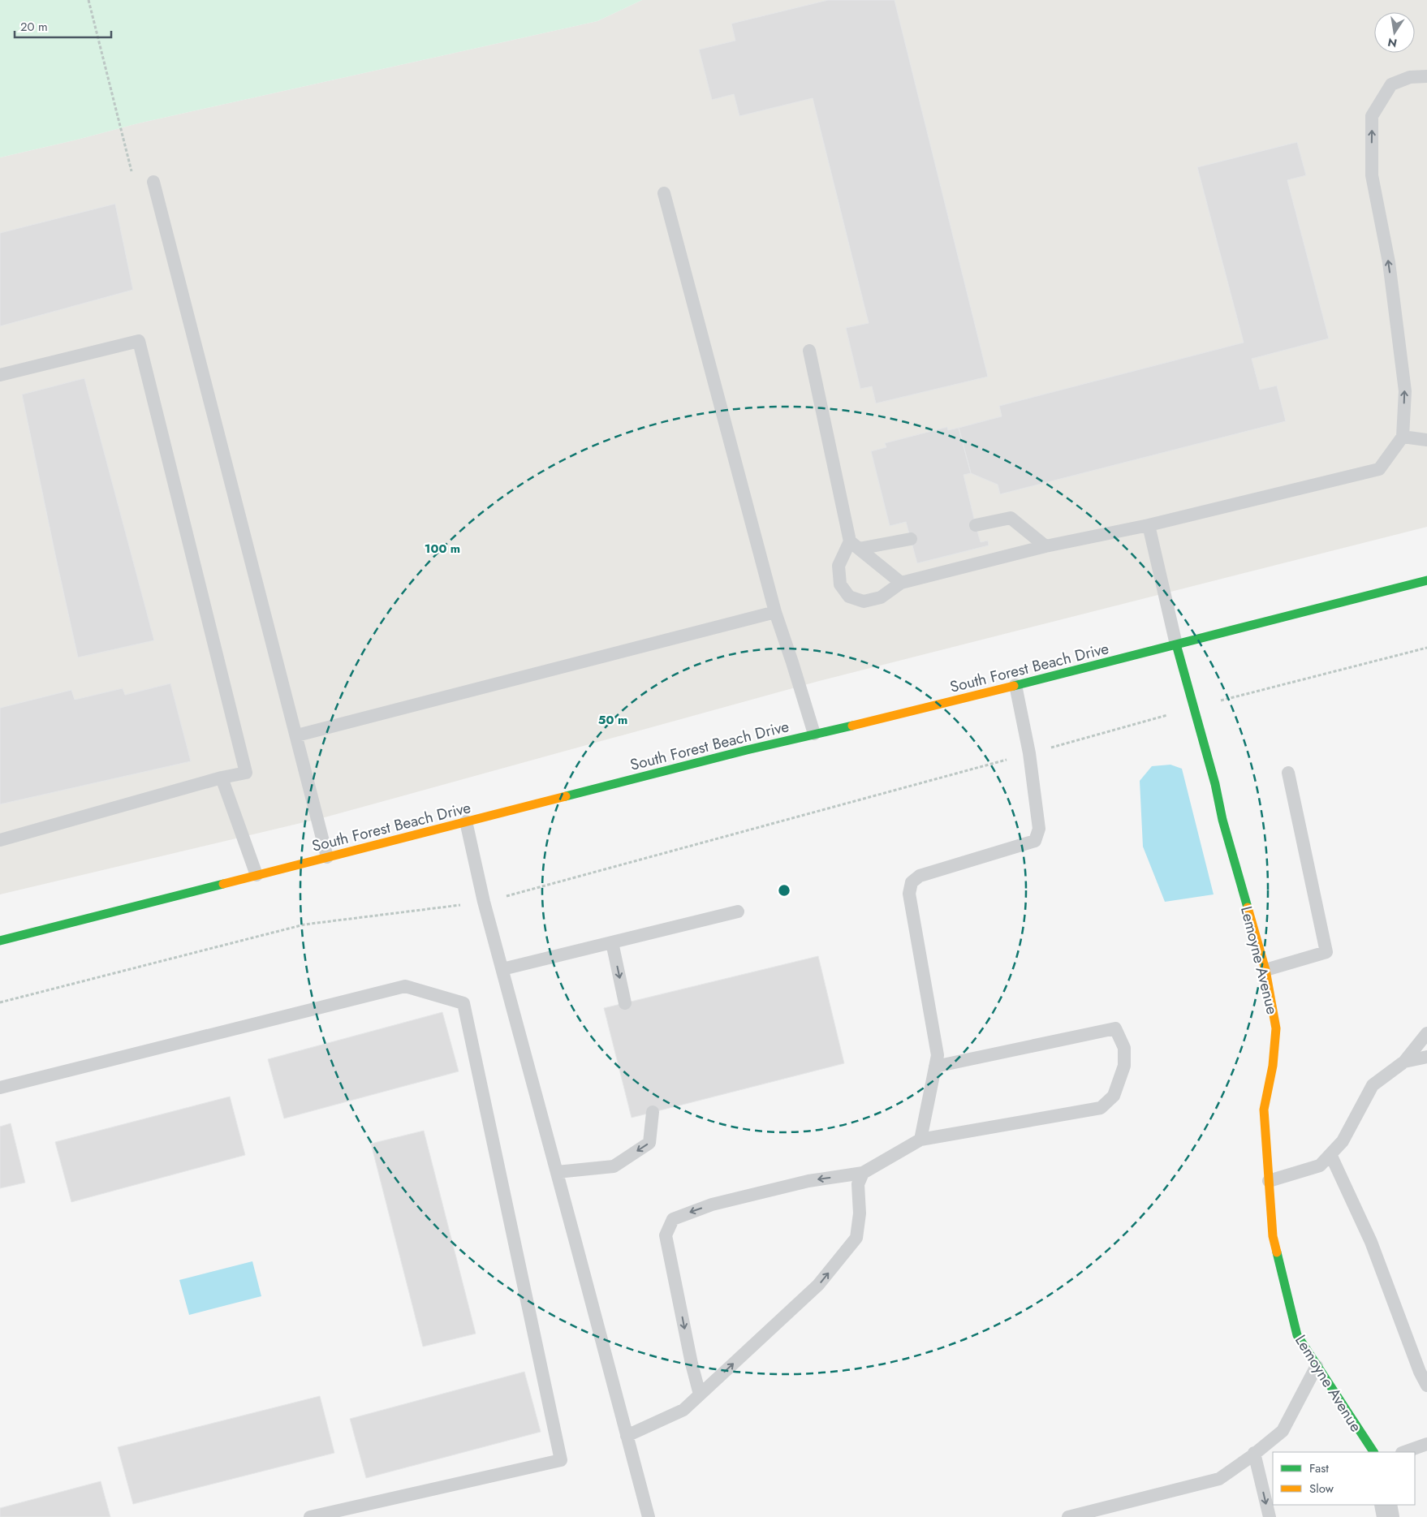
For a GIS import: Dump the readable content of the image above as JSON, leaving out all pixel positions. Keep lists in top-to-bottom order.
{
  "streets": {
    "street": ["South Forest Beach Drive", "Lemoyne Avenue"]
  },
  "crossings": [
    ["South Forest Beach Drive", "Lemoyne Avenue"]
  ],
  "legend": ["Fast", "Slow"],
  "scale_bar": "20 m",
  "north": "bottom",
  "rings": ["100 m", "50 m"]
}
